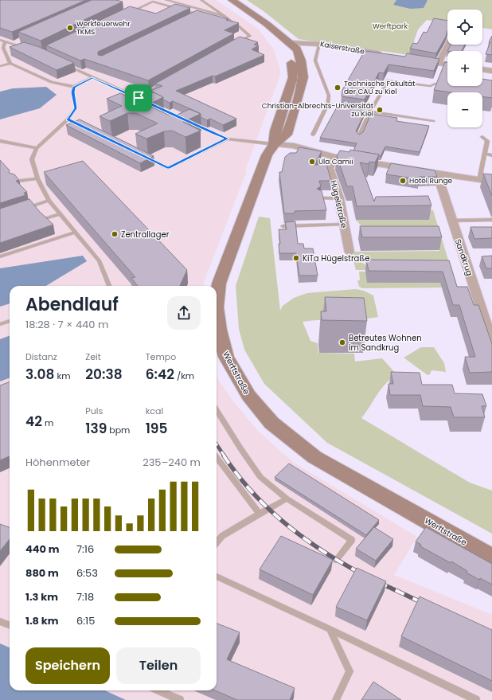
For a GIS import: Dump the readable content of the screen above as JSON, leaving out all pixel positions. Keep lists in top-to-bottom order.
{
  "streets": {
    "main road": ["Werftstraße"],
    "street": ["Kaiserstraße", "Hügelstraße", "Sandkrug"]
  },
  "crossings": [
    ["Kaiserstraße", "Werftstraße"]
  ],
  "parks": ["Werftpark"],
  "places": [
    "Werkfeuerwehr TKMS",
    "Technische Fakultät der CAU zu Kiel",
    "Christian-Albrechts-Universität zu Kiel",
    "Ula Camii",
    "Hotel Runge",
    "Zentrallager",
    "KiTa Hügelstraße",
    "Betreutes Wohnen im Sandkrug"
  ],
  "page": {
    "map_buttons": ["+", "−"],
    "heading": ["Abendlauf", "18:28 · 7 × 440 m"],
    "stats": [
      ["Distanz", "3.08 km"],
      ["Zeit", "20:38"],
      ["Tempo", "6:42 /km"],
      ["42 m"],
      ["Puls", "139 bpm"],
      ["kcal", "195"]
    ],
    "chart": ["Höhenmeter", "235–240 m"],
    "list": [
      {
        "name": "440 m",
        "note": "7:16"
      },
      {
        "name": "880 m",
        "note": "6:53"
      },
      {
        "name": "1.3 km",
        "note": "7:18"
      },
      {
        "name": "1.8 km",
        "note": "6:15"
      }
    ],
    "buttons": ["Speichern", "Teilen"]
  }
}
